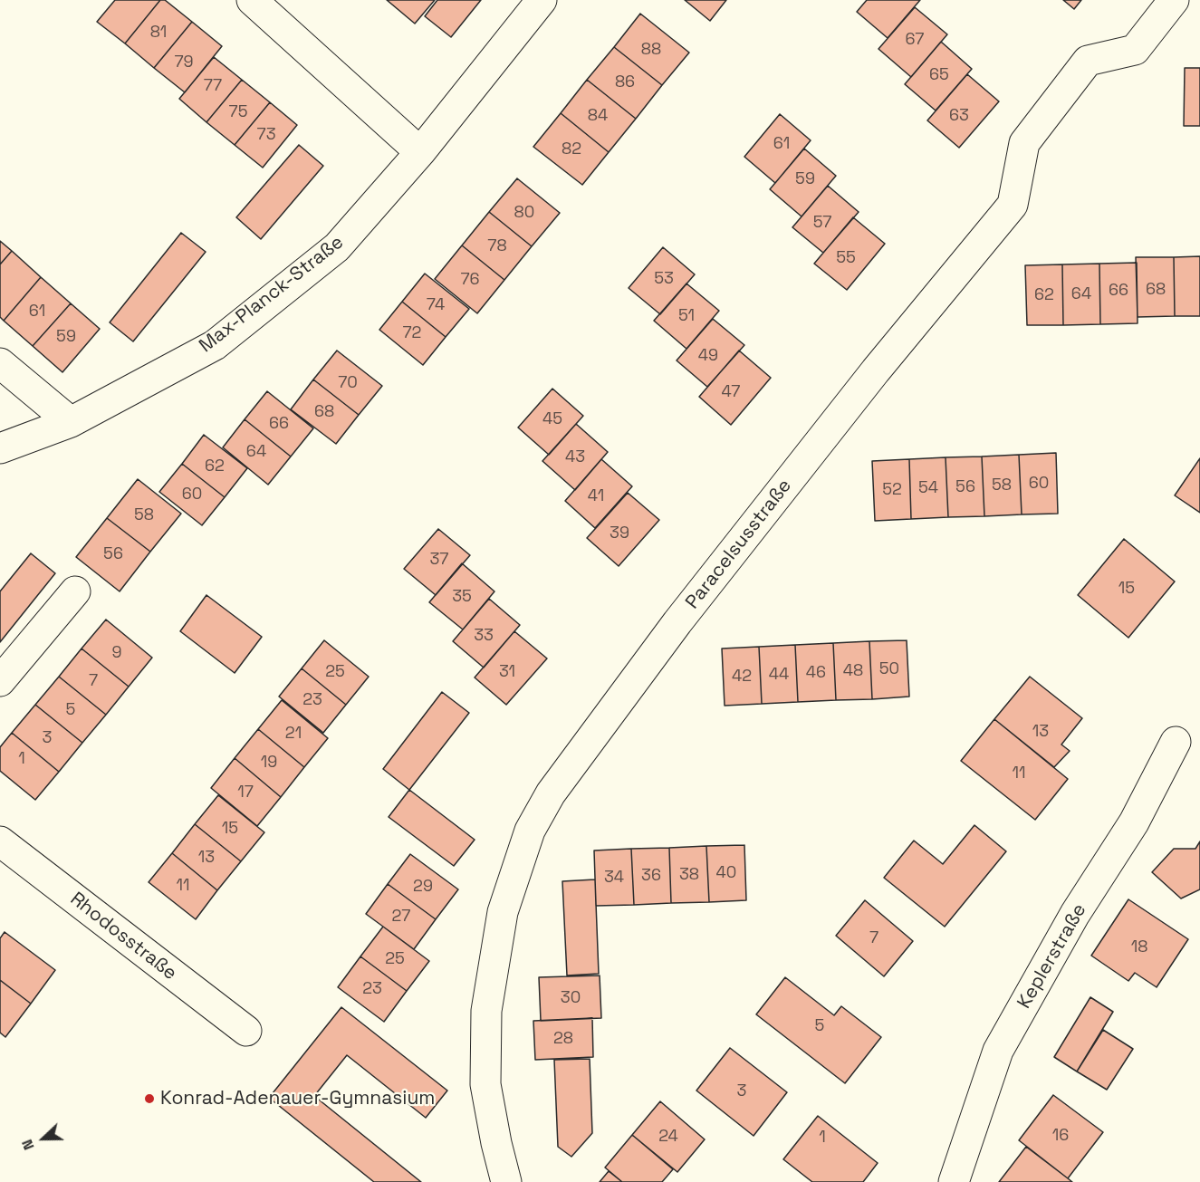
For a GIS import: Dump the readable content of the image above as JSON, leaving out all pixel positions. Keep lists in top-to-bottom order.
{
  "streets": {
    "street": [
      "Max-Planck-Straße",
      "Paracelsusstraße",
      "Rhodosstraße",
      "Keplerstraße"
    ]
  },
  "places": ["Konrad-Adenauer-Gymnasium"],
  "house_numbers": [
    "81",
    "67",
    "88",
    "79",
    "65",
    "86",
    "77",
    "75",
    "84",
    "63",
    "73",
    "61",
    "82",
    "59",
    "80",
    "57",
    "78",
    "55",
    "53",
    "76",
    "68",
    "66",
    "64",
    "62",
    "74",
    "61",
    "51",
    "72",
    "59",
    "49",
    "70",
    "47",
    "68",
    "45",
    "66",
    "64",
    "43",
    "62",
    "60",
    "58",
    "56",
    "54",
    "52",
    "60",
    "41",
    "58",
    "39",
    "56",
    "37",
    "15",
    "35",
    "33",
    "9",
    "50",
    "48",
    "25",
    "31",
    "46",
    "44",
    "42",
    "7",
    "23",
    "5",
    "13",
    "21",
    "3",
    "1",
    "19",
    "11",
    "17",
    "15",
    "13",
    "40",
    "38",
    "36",
    "34",
    "11",
    "29",
    "27",
    "7",
    "18",
    "25",
    "23",
    "30",
    "5",
    "28",
    "3",
    "16",
    "24",
    "1"
  ],
  "north": "left"
}
